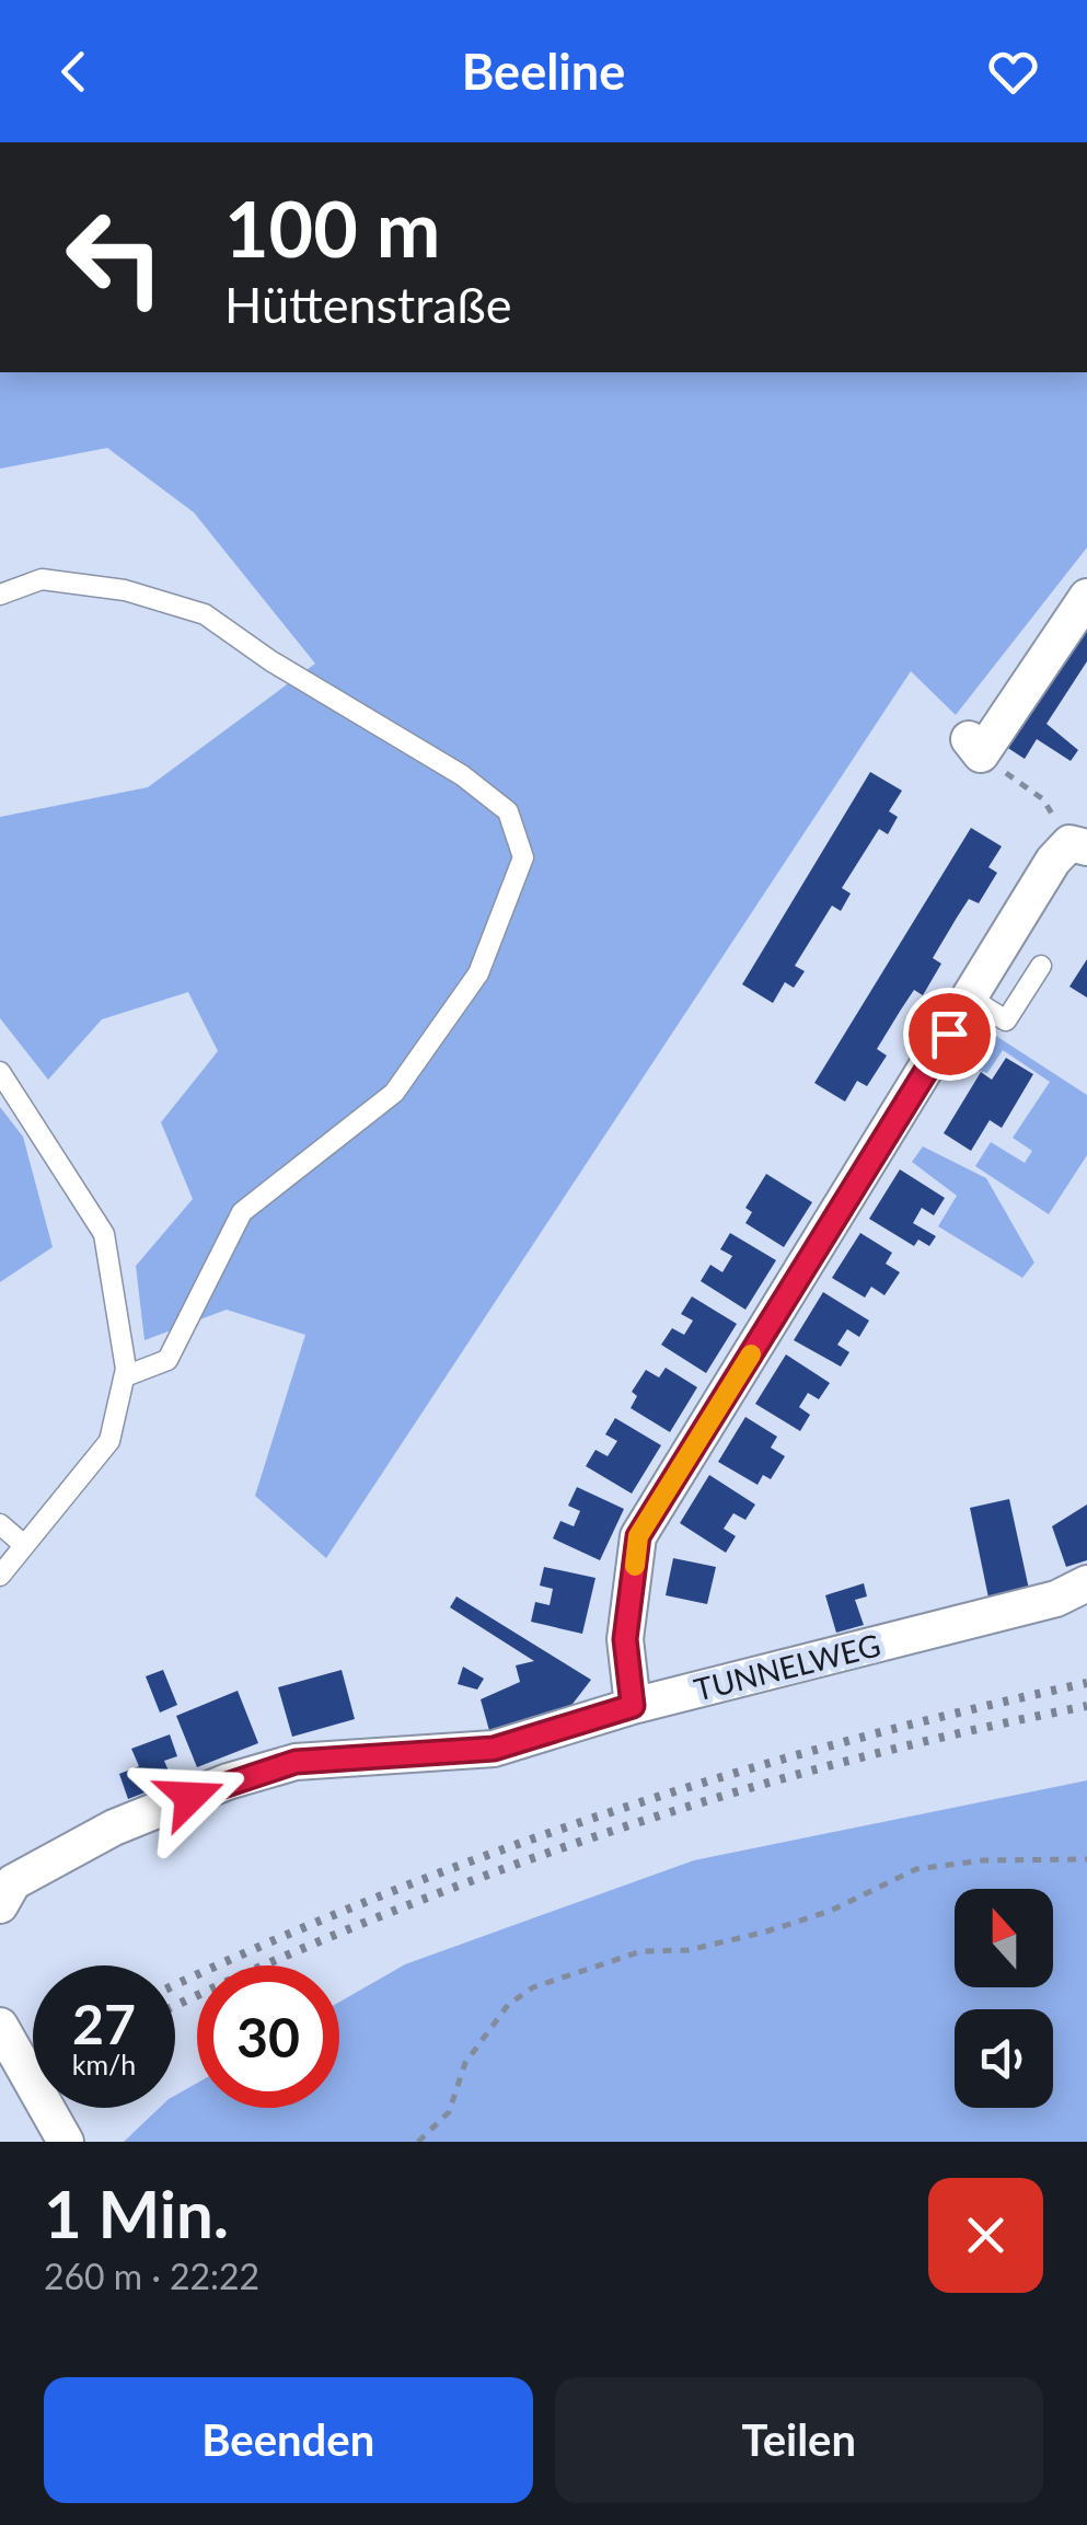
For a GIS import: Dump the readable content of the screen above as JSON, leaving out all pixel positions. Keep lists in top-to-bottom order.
{
  "streets": {
    "street": ["TUNNELWEG"]
  },
  "north": "top",
  "page": {
    "header": "Beeline",
    "turn": ["100 m", "Hüttenstraße"],
    "speed": "27 km/h",
    "limit": "30",
    "heading": ["1 Min.", "260 m · 22:22"],
    "buttons": ["Beenden", "Teilen"]
  }
}
